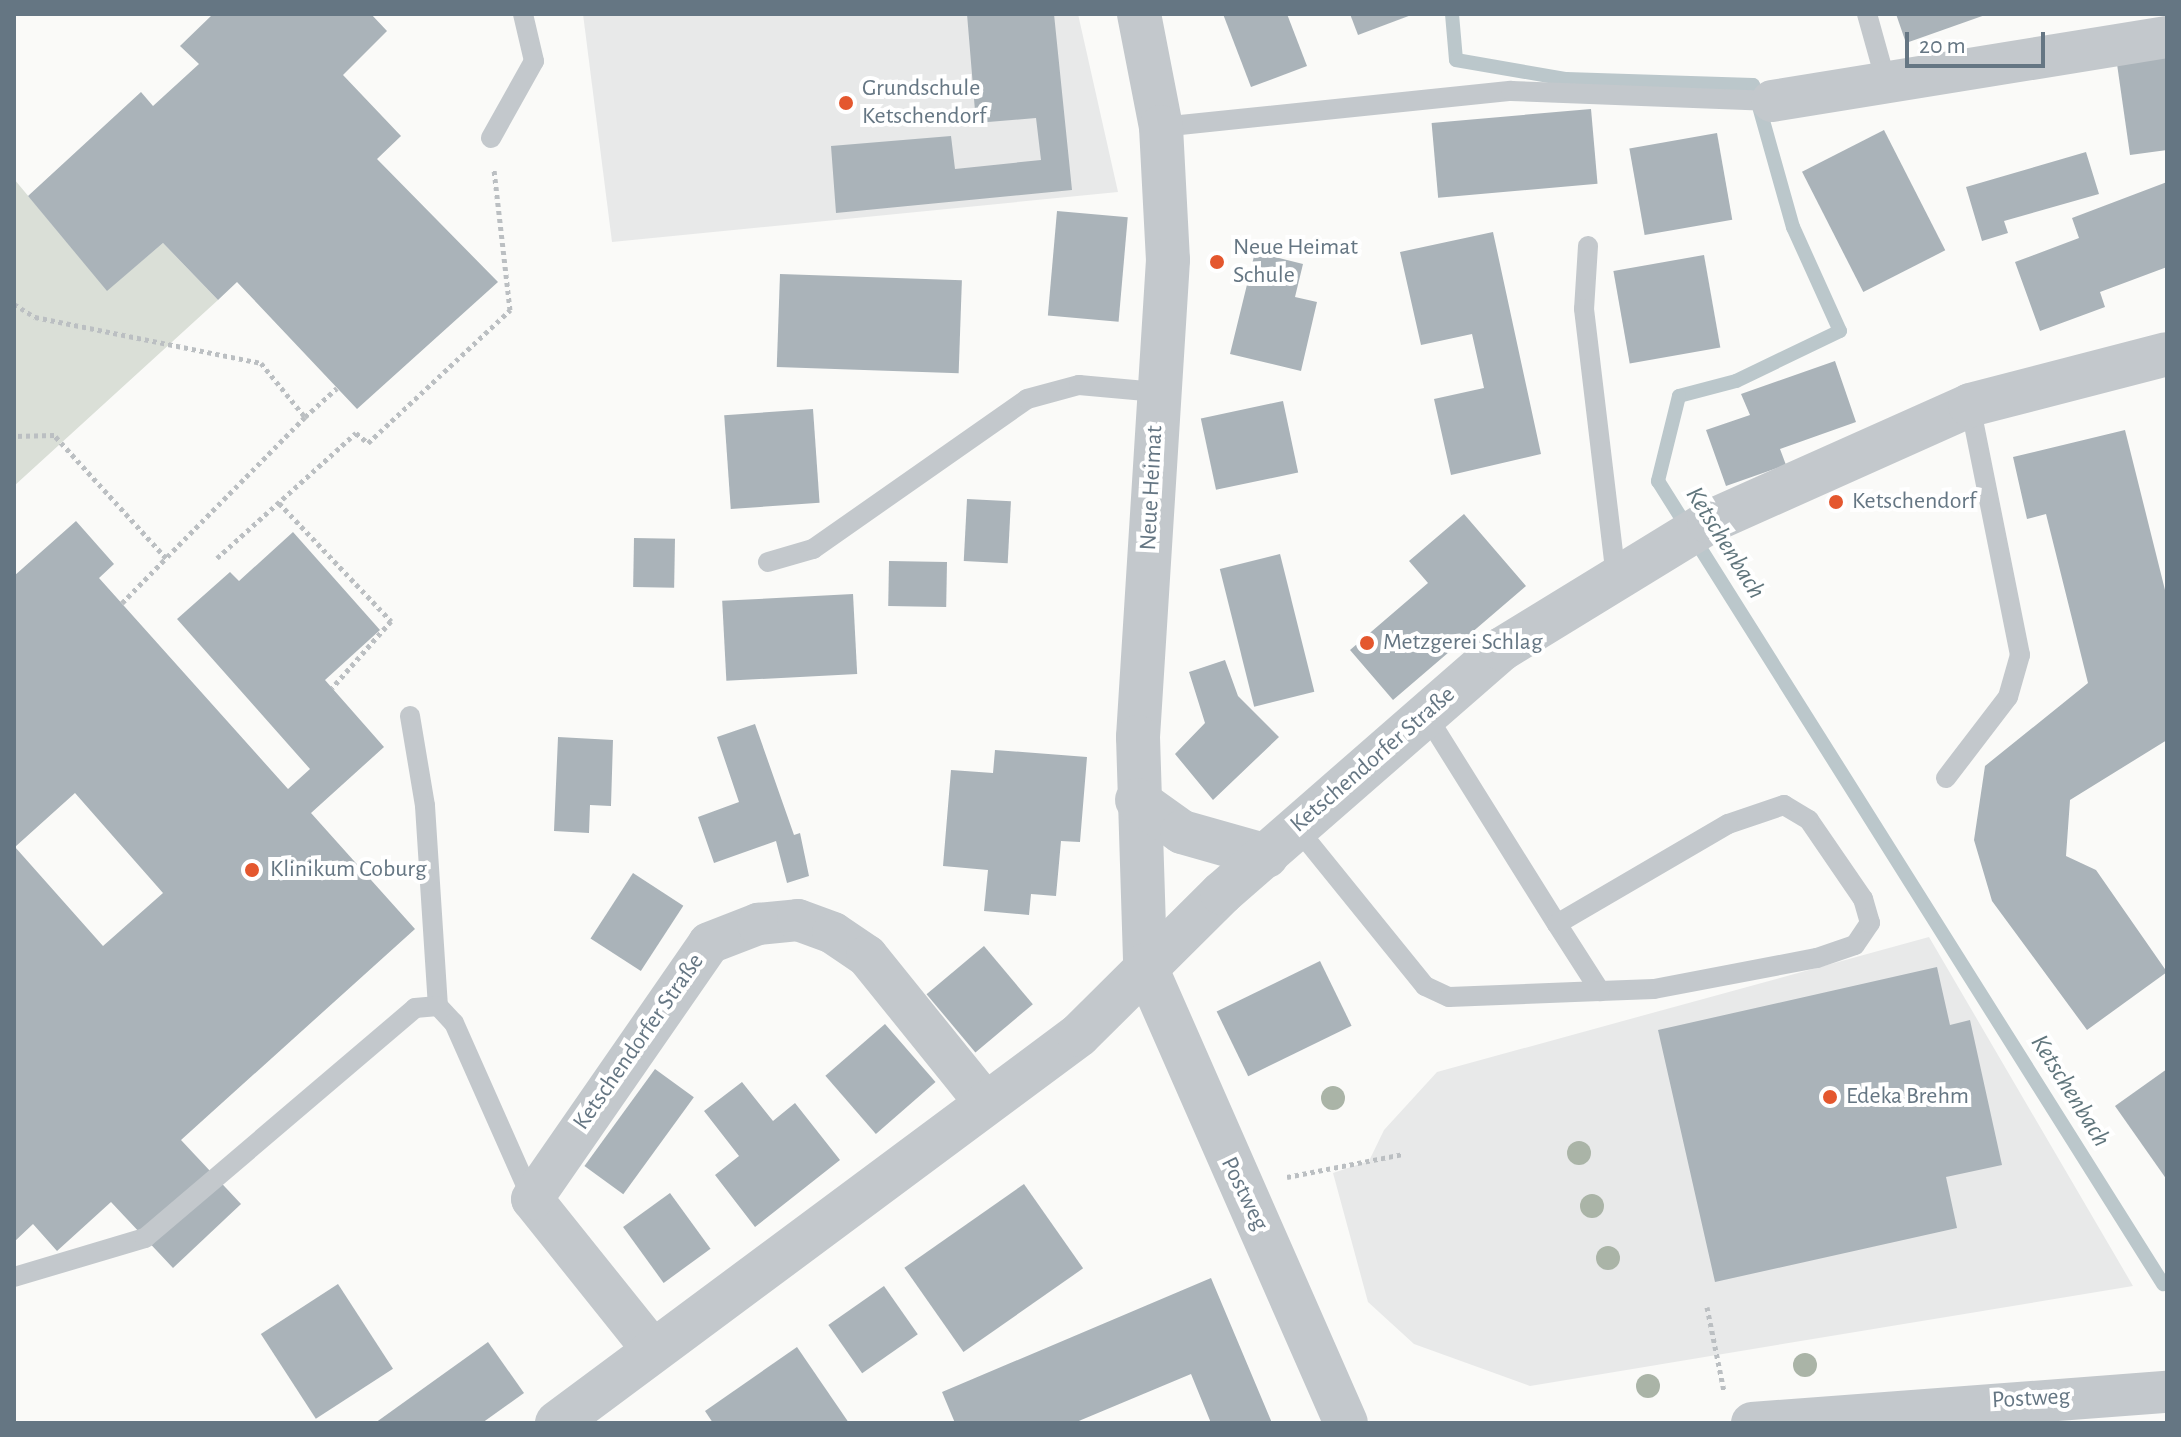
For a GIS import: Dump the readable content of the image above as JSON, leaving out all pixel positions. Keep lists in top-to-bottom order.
{
  "streets": {
    "street": ["Neue Heimat", "Ketschendorfer Straße", "Postweg"]
  },
  "crossings": [
    ["Neue Heimat", "Ketschendorfer Straße"],
    ["Neue Heimat", "Postweg"],
    ["Ketschendorfer Straße", "Postweg"]
  ],
  "water": ["Ketschenbach"],
  "places": [
    "Grundschule Ketschendorf",
    "Neue Heimat Schule",
    "Ketschendorf",
    "Metzgerei Schlag",
    "Klinikum Coburg",
    "Edeka Brehm"
  ],
  "scale_bar": "20 m"
}
